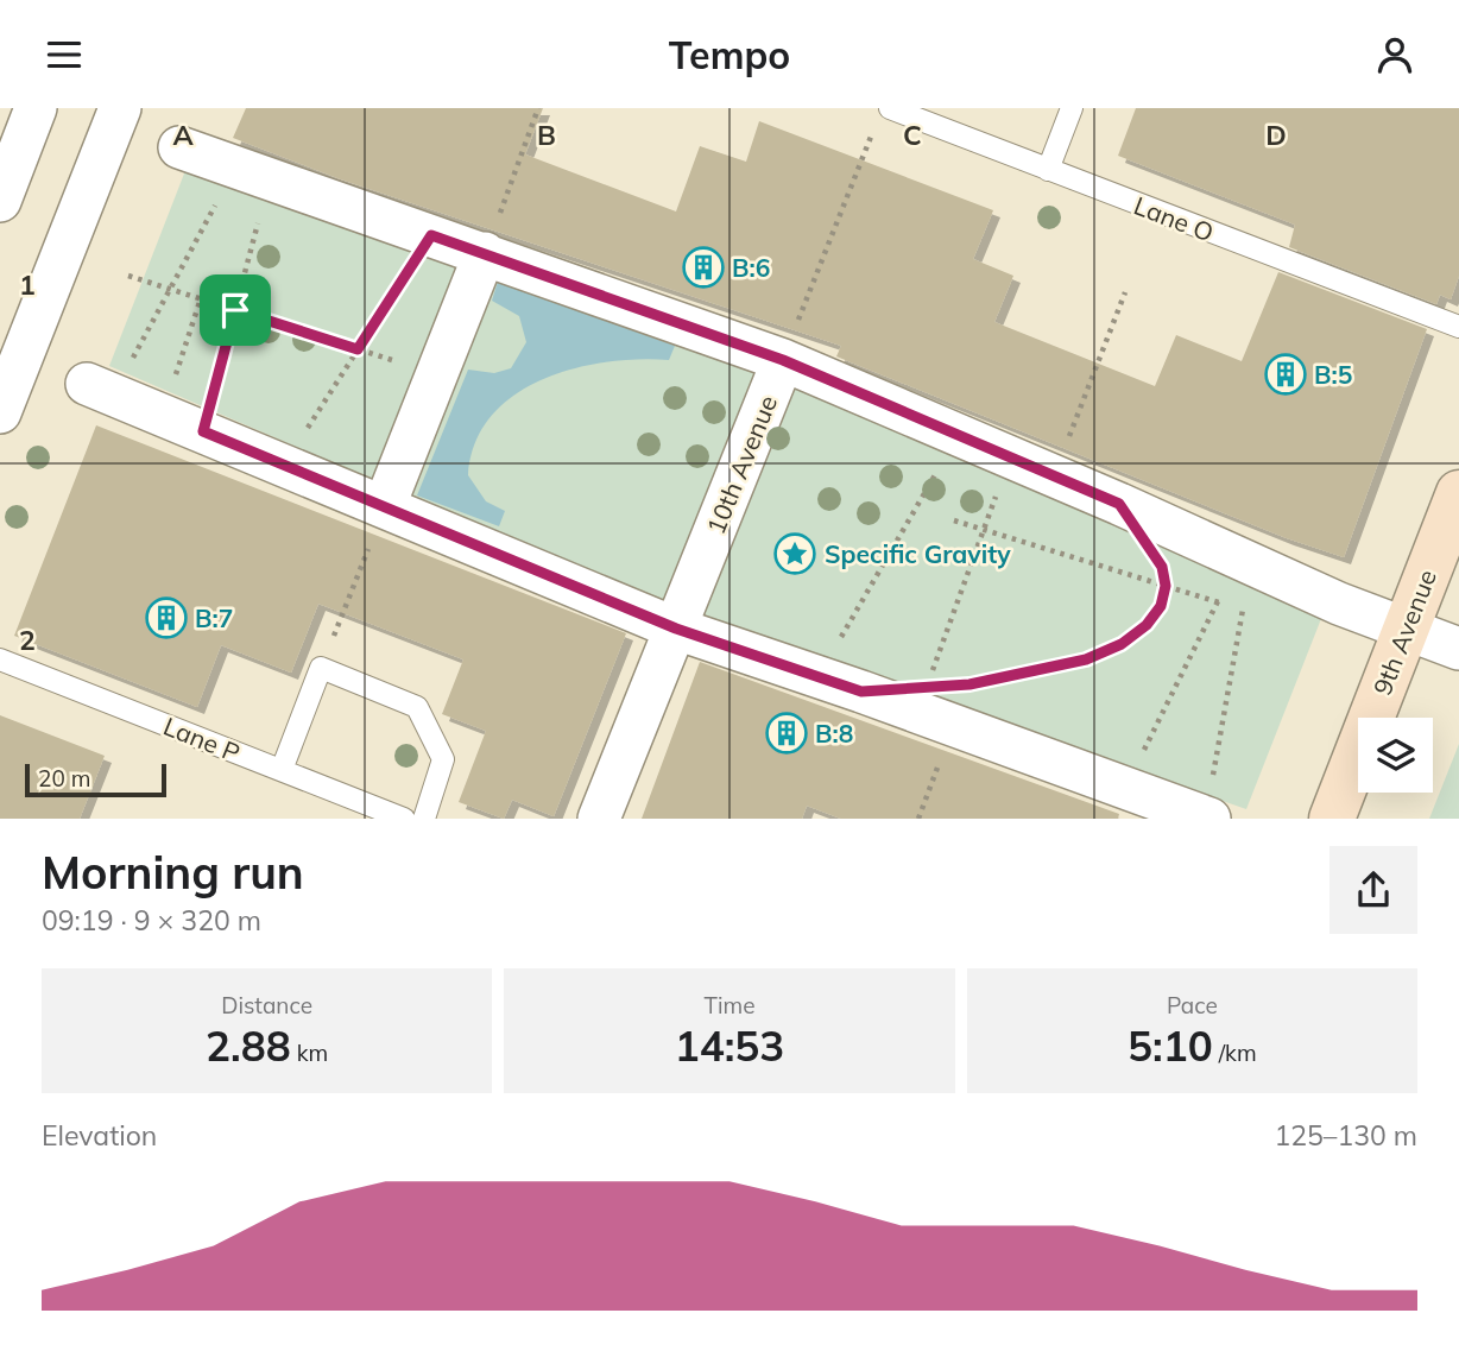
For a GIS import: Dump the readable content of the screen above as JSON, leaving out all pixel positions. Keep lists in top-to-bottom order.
{
  "streets": {
    "street": ["10th Avenue", "9th Avenue"],
    "lane": ["Lane O", "Lane P"]
  },
  "places": {
    "building": [
      "B:6",
      "B:5",
      "B:7",
      "B:8"
    ],
    "place": ["Specific Gravity"]
  },
  "scale_bar": "20 m",
  "page": {
    "header": "Tempo",
    "scale": "20 m",
    "heading": ["Morning run", "09:19 · 9 × 320 m"],
    "stats": [
      ["Distance", "2.88 km"],
      ["Time", "14:53"],
      ["Pace", "5:10 /km"]
    ],
    "chart": ["Elevation", "125–130 m"]
  },
  "grid": {
    "columns": [
      "A",
      "B",
      "C",
      "D"
    ],
    "rows": ["1", "2"]
  }
}
